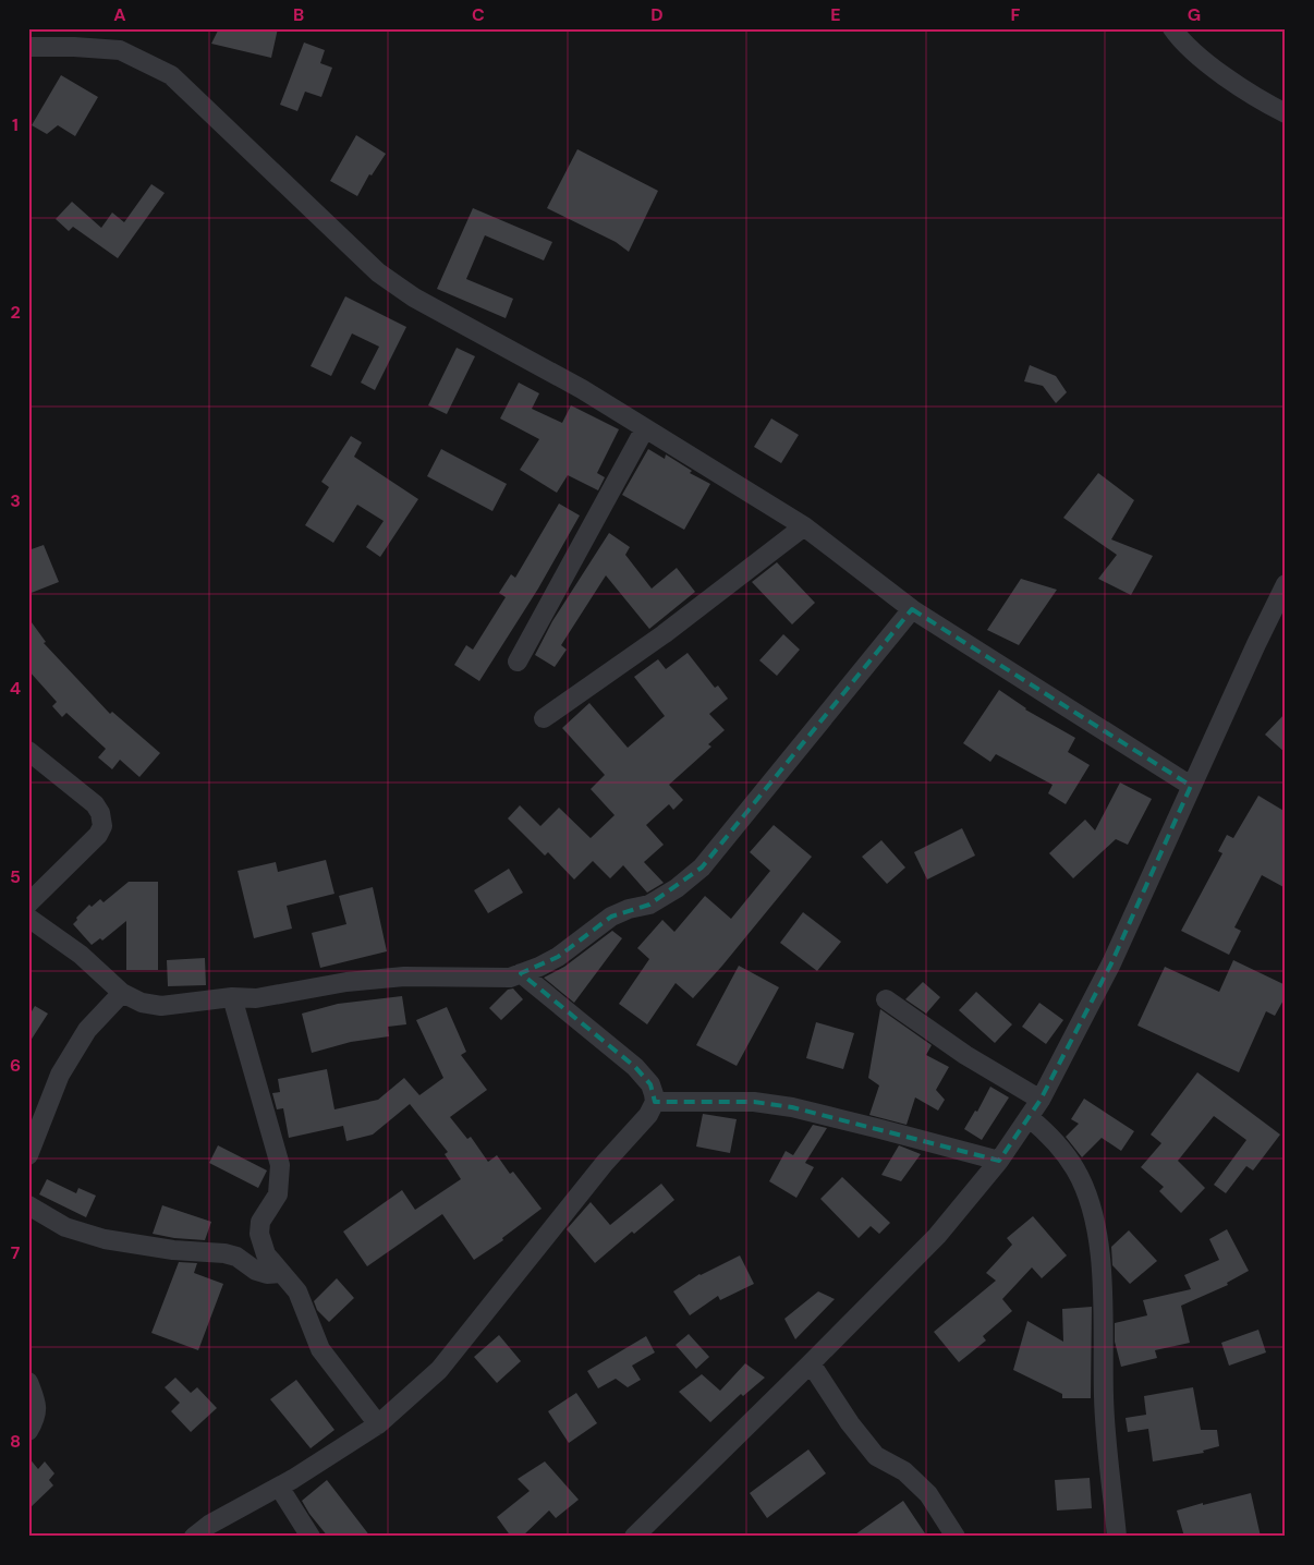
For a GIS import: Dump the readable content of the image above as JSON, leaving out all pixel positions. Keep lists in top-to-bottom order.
{
  "grid": {
    "columns": [
      "A",
      "B",
      "C",
      "D",
      "E",
      "F",
      "G"
    ],
    "rows": [
      "1",
      "2",
      "3",
      "4",
      "5",
      "6",
      "7",
      "8"
    ]
  }
}
